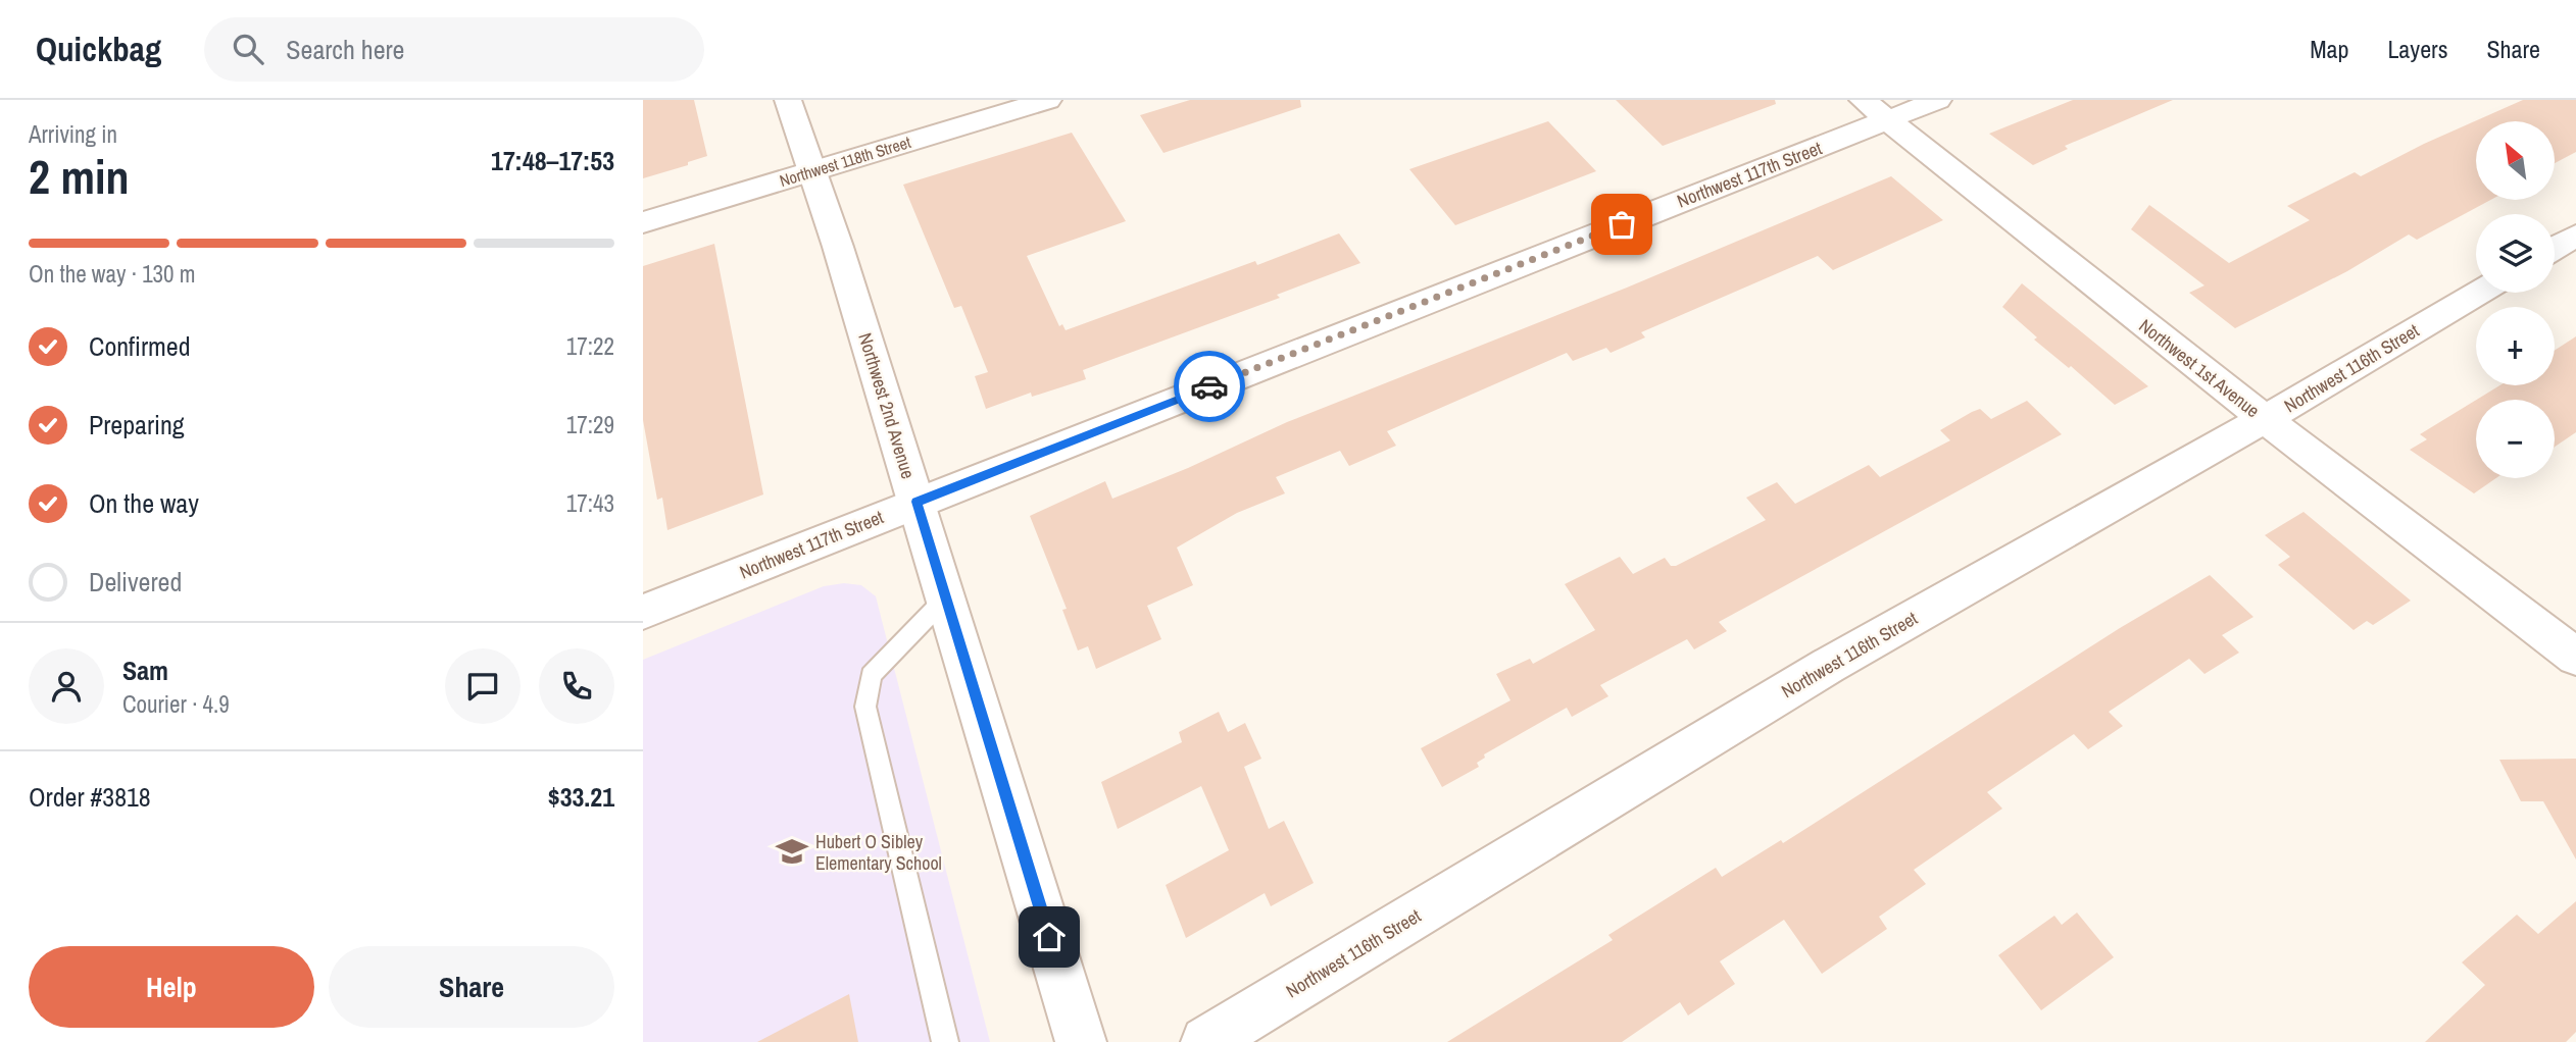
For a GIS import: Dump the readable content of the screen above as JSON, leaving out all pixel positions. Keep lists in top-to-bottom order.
{
  "streets": {
    "street": [
      "Northwest 118th Street",
      "Northwest 117th Street",
      "Northwest 1st Avenue",
      "Northwest 116th Street",
      "Northwest 2nd Avenue"
    ]
  },
  "crossings": [
    ["Northwest 118th Street", "Northwest 2nd Avenue"],
    ["Northwest 117th Street", "Northwest 1st Avenue"],
    ["Northwest 117th Street", "Northwest 2nd Avenue"],
    ["Northwest 1st Avenue", "Northwest 116th Street"]
  ],
  "places": {
    "school or university": ["Hubert O Sibley Elementary School"]
  },
  "north": "top left",
  "page": {
    "header": "Quickbag",
    "search": "Search here",
    "nav": ["Map", "Layers", "Share"],
    "heading": ["2 min", "Arriving in", "17:48–17:53"],
    "panel": [
      "Sam",
      "Courier · 4.9",
      "Order #3818",
      "$33.21"
    ],
    "map_buttons": ["+", "−"],
    "bar": "On the way · 130 m",
    "list": [
      ["Confirmed", "17:22"],
      ["Preparing", "17:29"],
      ["On the way", "17:43"],
      "Delivered"
    ],
    "buttons": ["Help", "Share"]
  }
}
